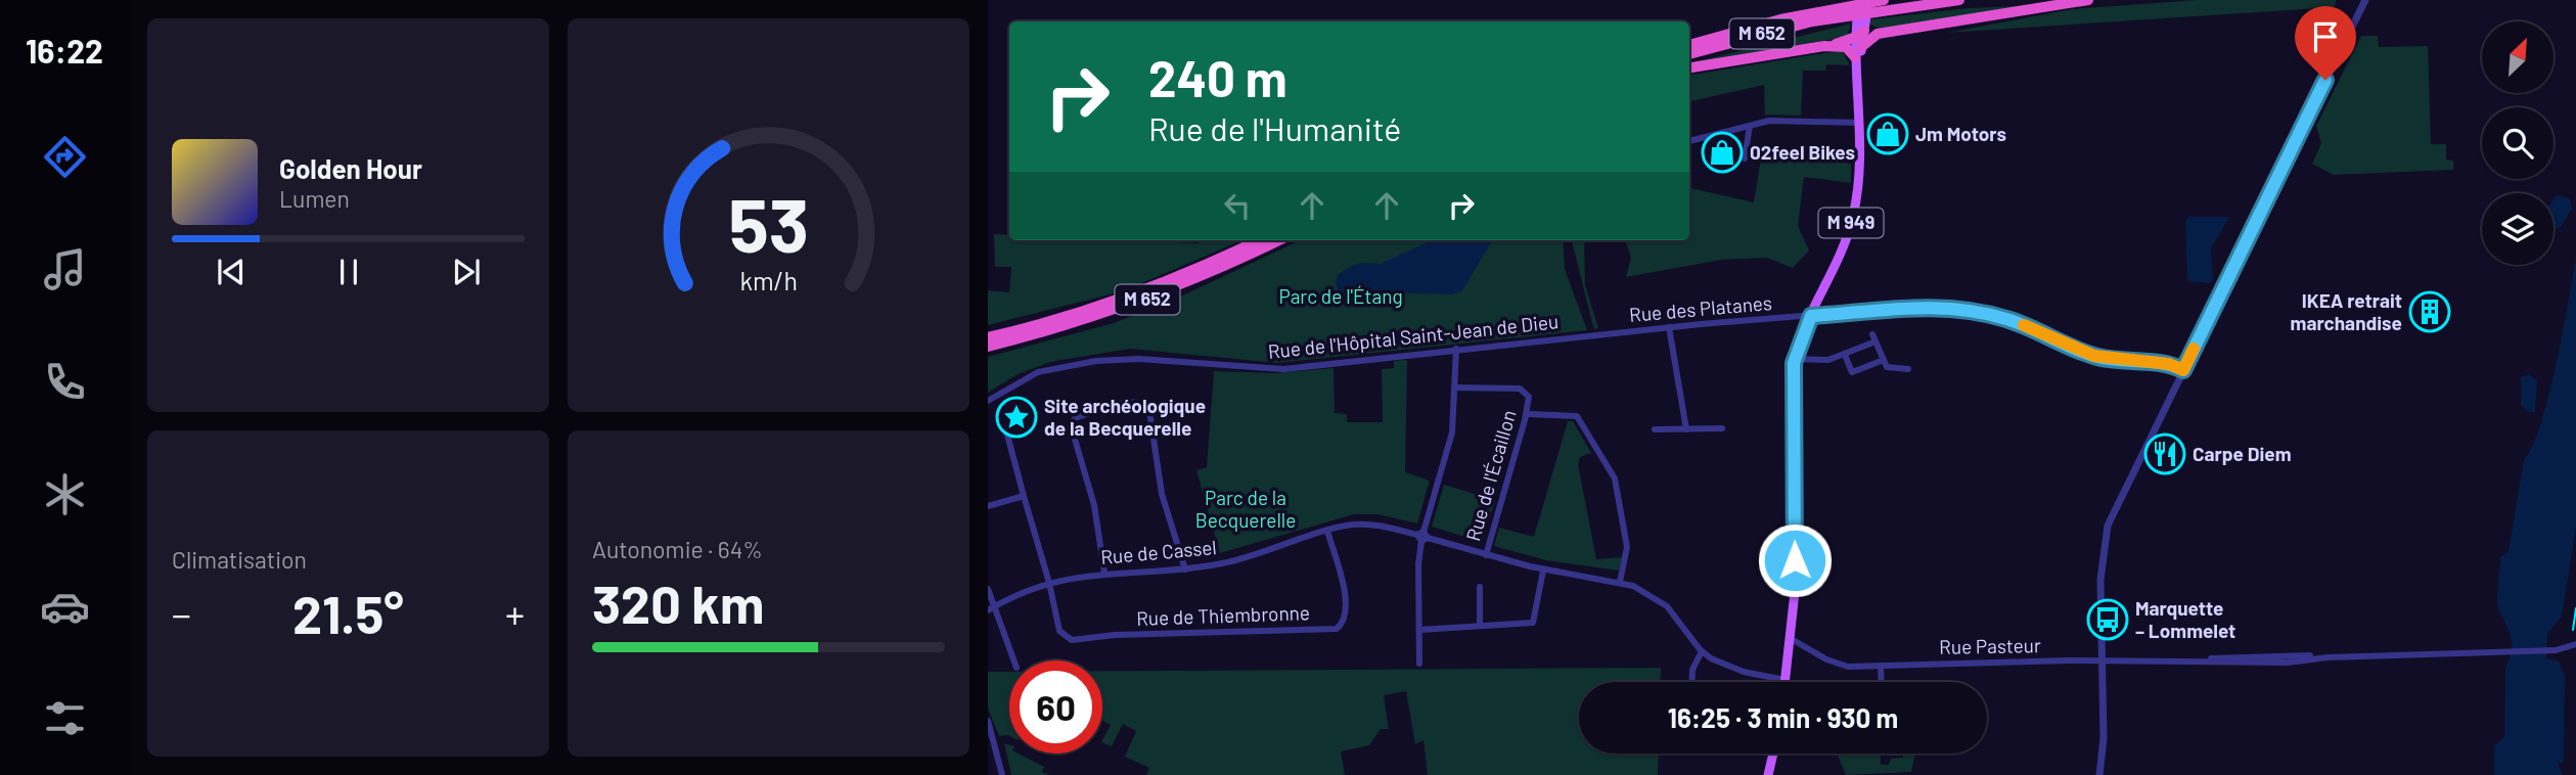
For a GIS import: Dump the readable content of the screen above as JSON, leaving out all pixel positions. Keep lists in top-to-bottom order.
{
  "streets": {
    "highway": ["M 652"],
    "main road": ["M 949"],
    "street": [
      "Rue des Platanes",
      "Rue de l'Hôpital Saint-Jean de Dieu",
      "Rue de l'Écaillon",
      "Rue de Cassel",
      "Rue de Thiembronne",
      "Rue Pasteur"
    ]
  },
  "crossings": [
    ["M 949", "Rue des Platanes"],
    ["M 949", "Rue de Cassel"],
    ["M 949", "Rue Pasteur"],
    ["Rue des Platanes", "Rue de l'Hôpital Saint-Jean de Dieu"],
    ["Rue de l'Écaillon", "Rue de Cassel"],
    ["Rue de Cassel", "Rue de Thiembronne"]
  ],
  "parks": ["Parc de l'Étang", "Parc de la Becquerelle"],
  "places": {
    "shop": ["Jm Motors", "02feel Bikes"],
    "building": ["IKEA retrait marchandise"],
    "place": ["Site archéologique de la Becquerelle"],
    "restaurant": ["Carpe Diem"],
    "bus stop": ["Marquette – Lommelet"]
  },
  "north": "top right",
  "page": {
    "tabs": "16:22",
    "turn": ["240 m", "Rue de l'Humanité"],
    "song": ["Golden Hour", "Lumen"],
    "tile": [
      "Climatisation",
      ["Autonomie · 64%", "320 km"]
    ],
    "heat": ["−", "21.5°", "+"],
    "limit": "60",
    "trip": "16:25 · 3 min · 930 m",
    "gauge": ["53", "km/h"]
  }
}
